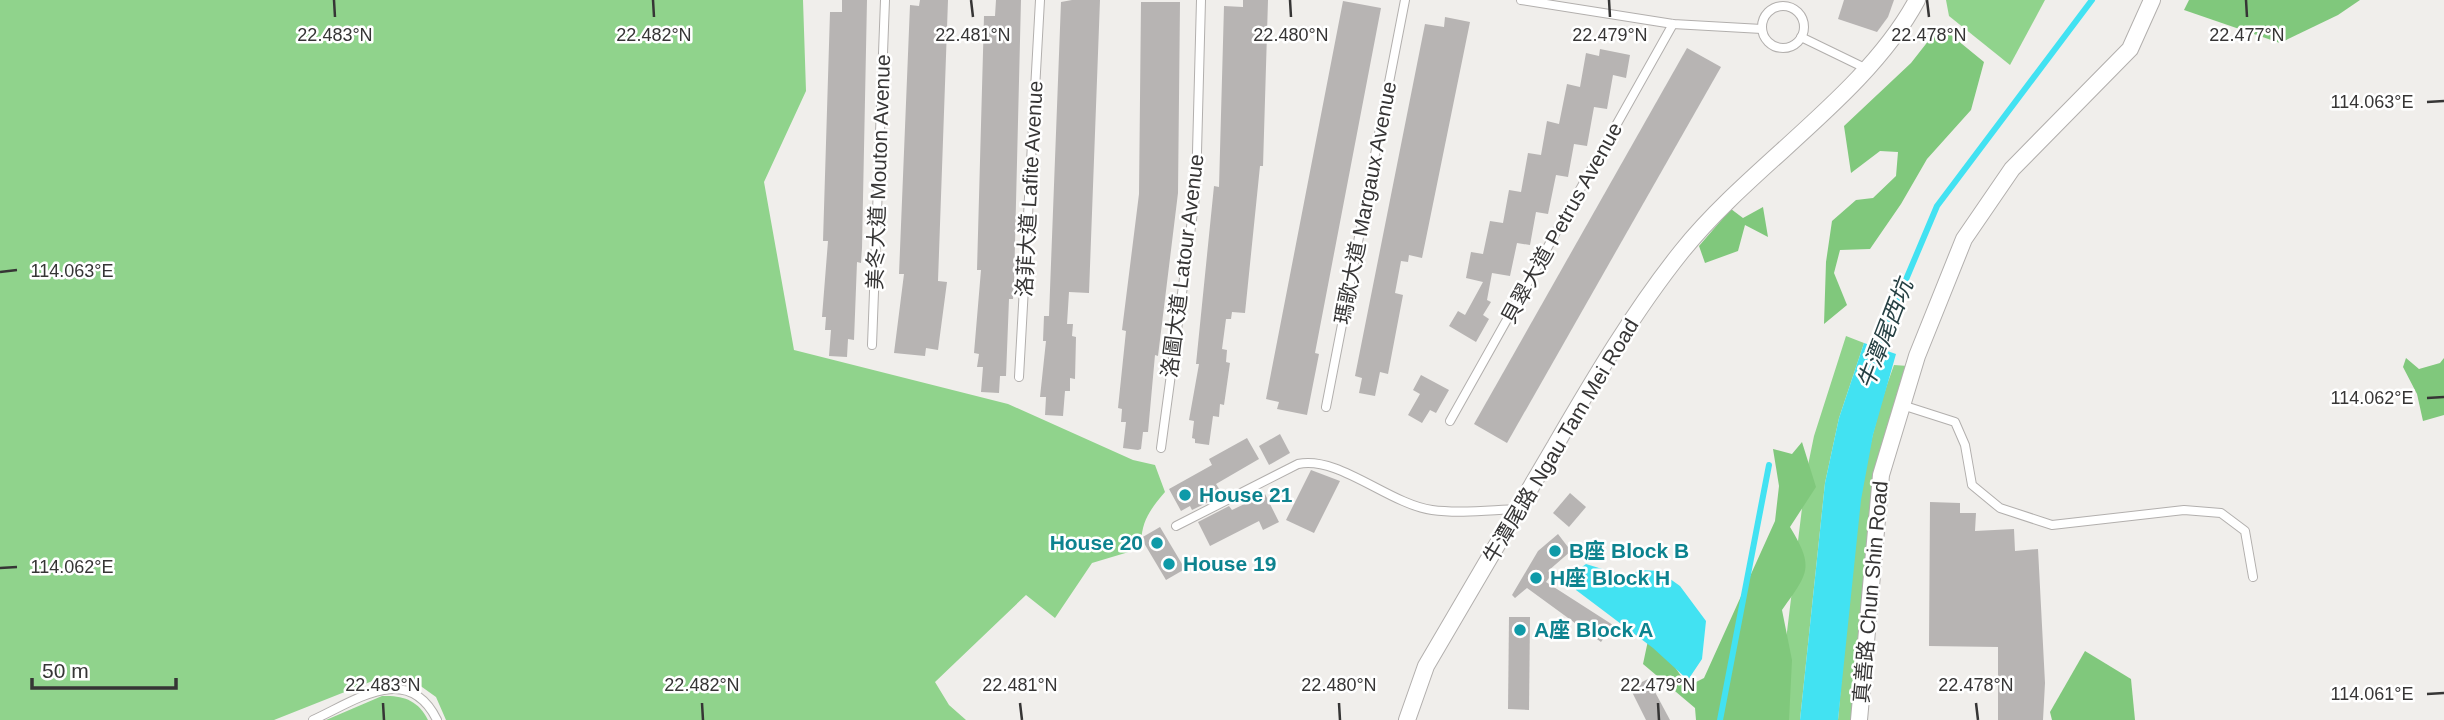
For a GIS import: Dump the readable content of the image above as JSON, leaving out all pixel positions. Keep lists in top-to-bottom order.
{
  "streets": {
    "street": ["牛潭尾路 Ngau Tam Mei Road", "真善路 Chun Shin Road"],
    "lane": [
      "美冬大道 Mouton Avenue",
      "洛菲大道 Lafite Avenue",
      "瑪歌大道 Margaux Avenue",
      "貝翠大道 Petrus Avenue",
      "洛圖大道 Latour Avenue"
    ]
  },
  "water": ["牛潭尾西坑"],
  "places": [
    "House 21",
    "House 20",
    "B座 Block B",
    "House 19",
    "H座 Block H",
    "A座 Block A"
  ],
  "scale_bar": "50 m",
  "coordinates": [
    "22.483°N",
    "22.482°N",
    "22.481°N",
    "22.480°N",
    "22.479°N",
    "22.478°N",
    "22.477°N",
    "114.063°E",
    "114.062°E",
    "114.061°E"
  ]
}
